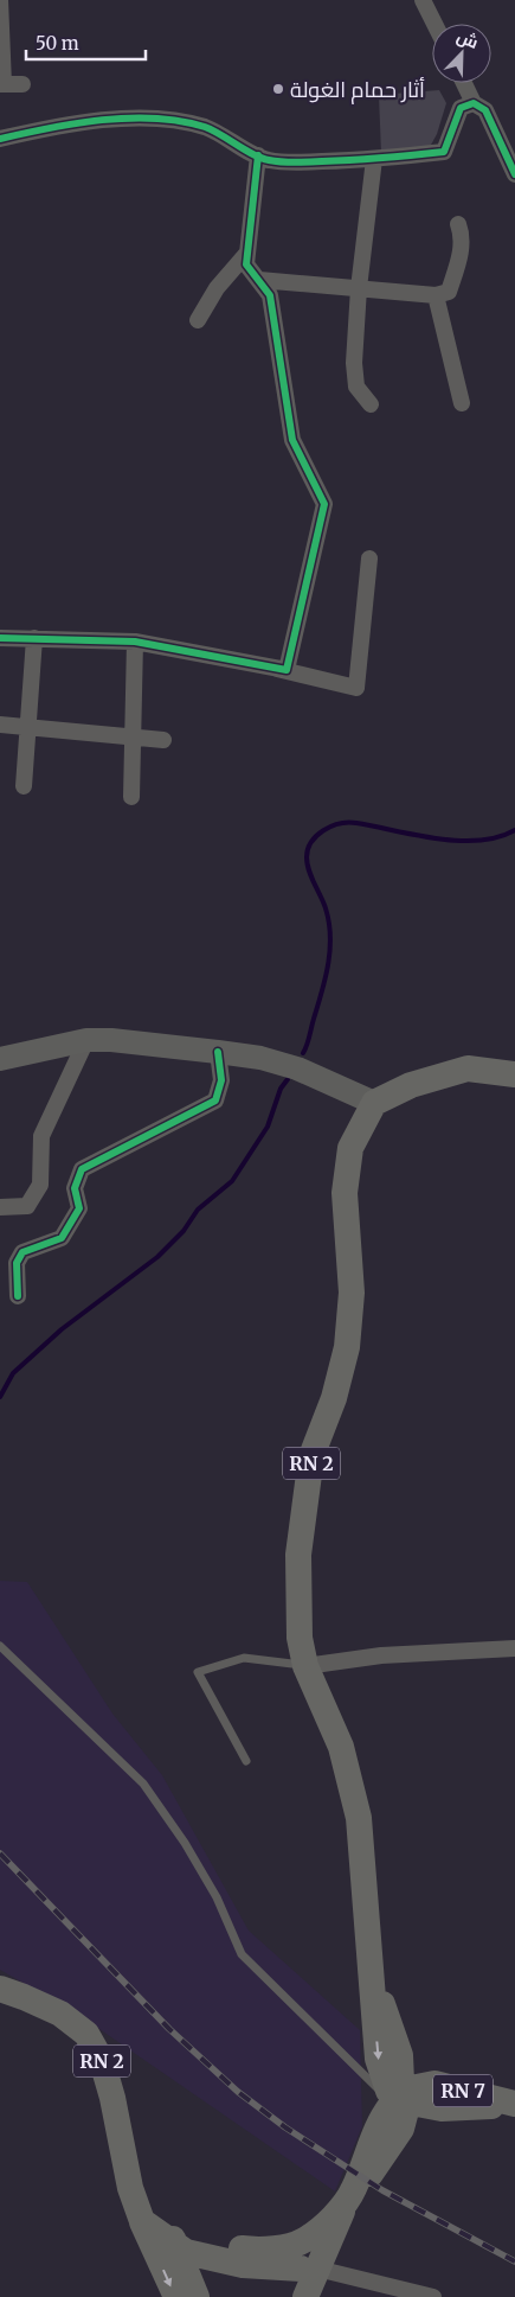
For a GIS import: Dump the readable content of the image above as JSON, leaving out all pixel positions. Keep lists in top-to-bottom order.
{
  "streets": {
    "main road": ["RN 2", "RN 7"]
  },
  "crossings": [
    ["RN 2", "RN 7"]
  ],
  "places": ["أثار حمام الغولة"],
  "scale_bar": "50 m",
  "north": "top right"
}
